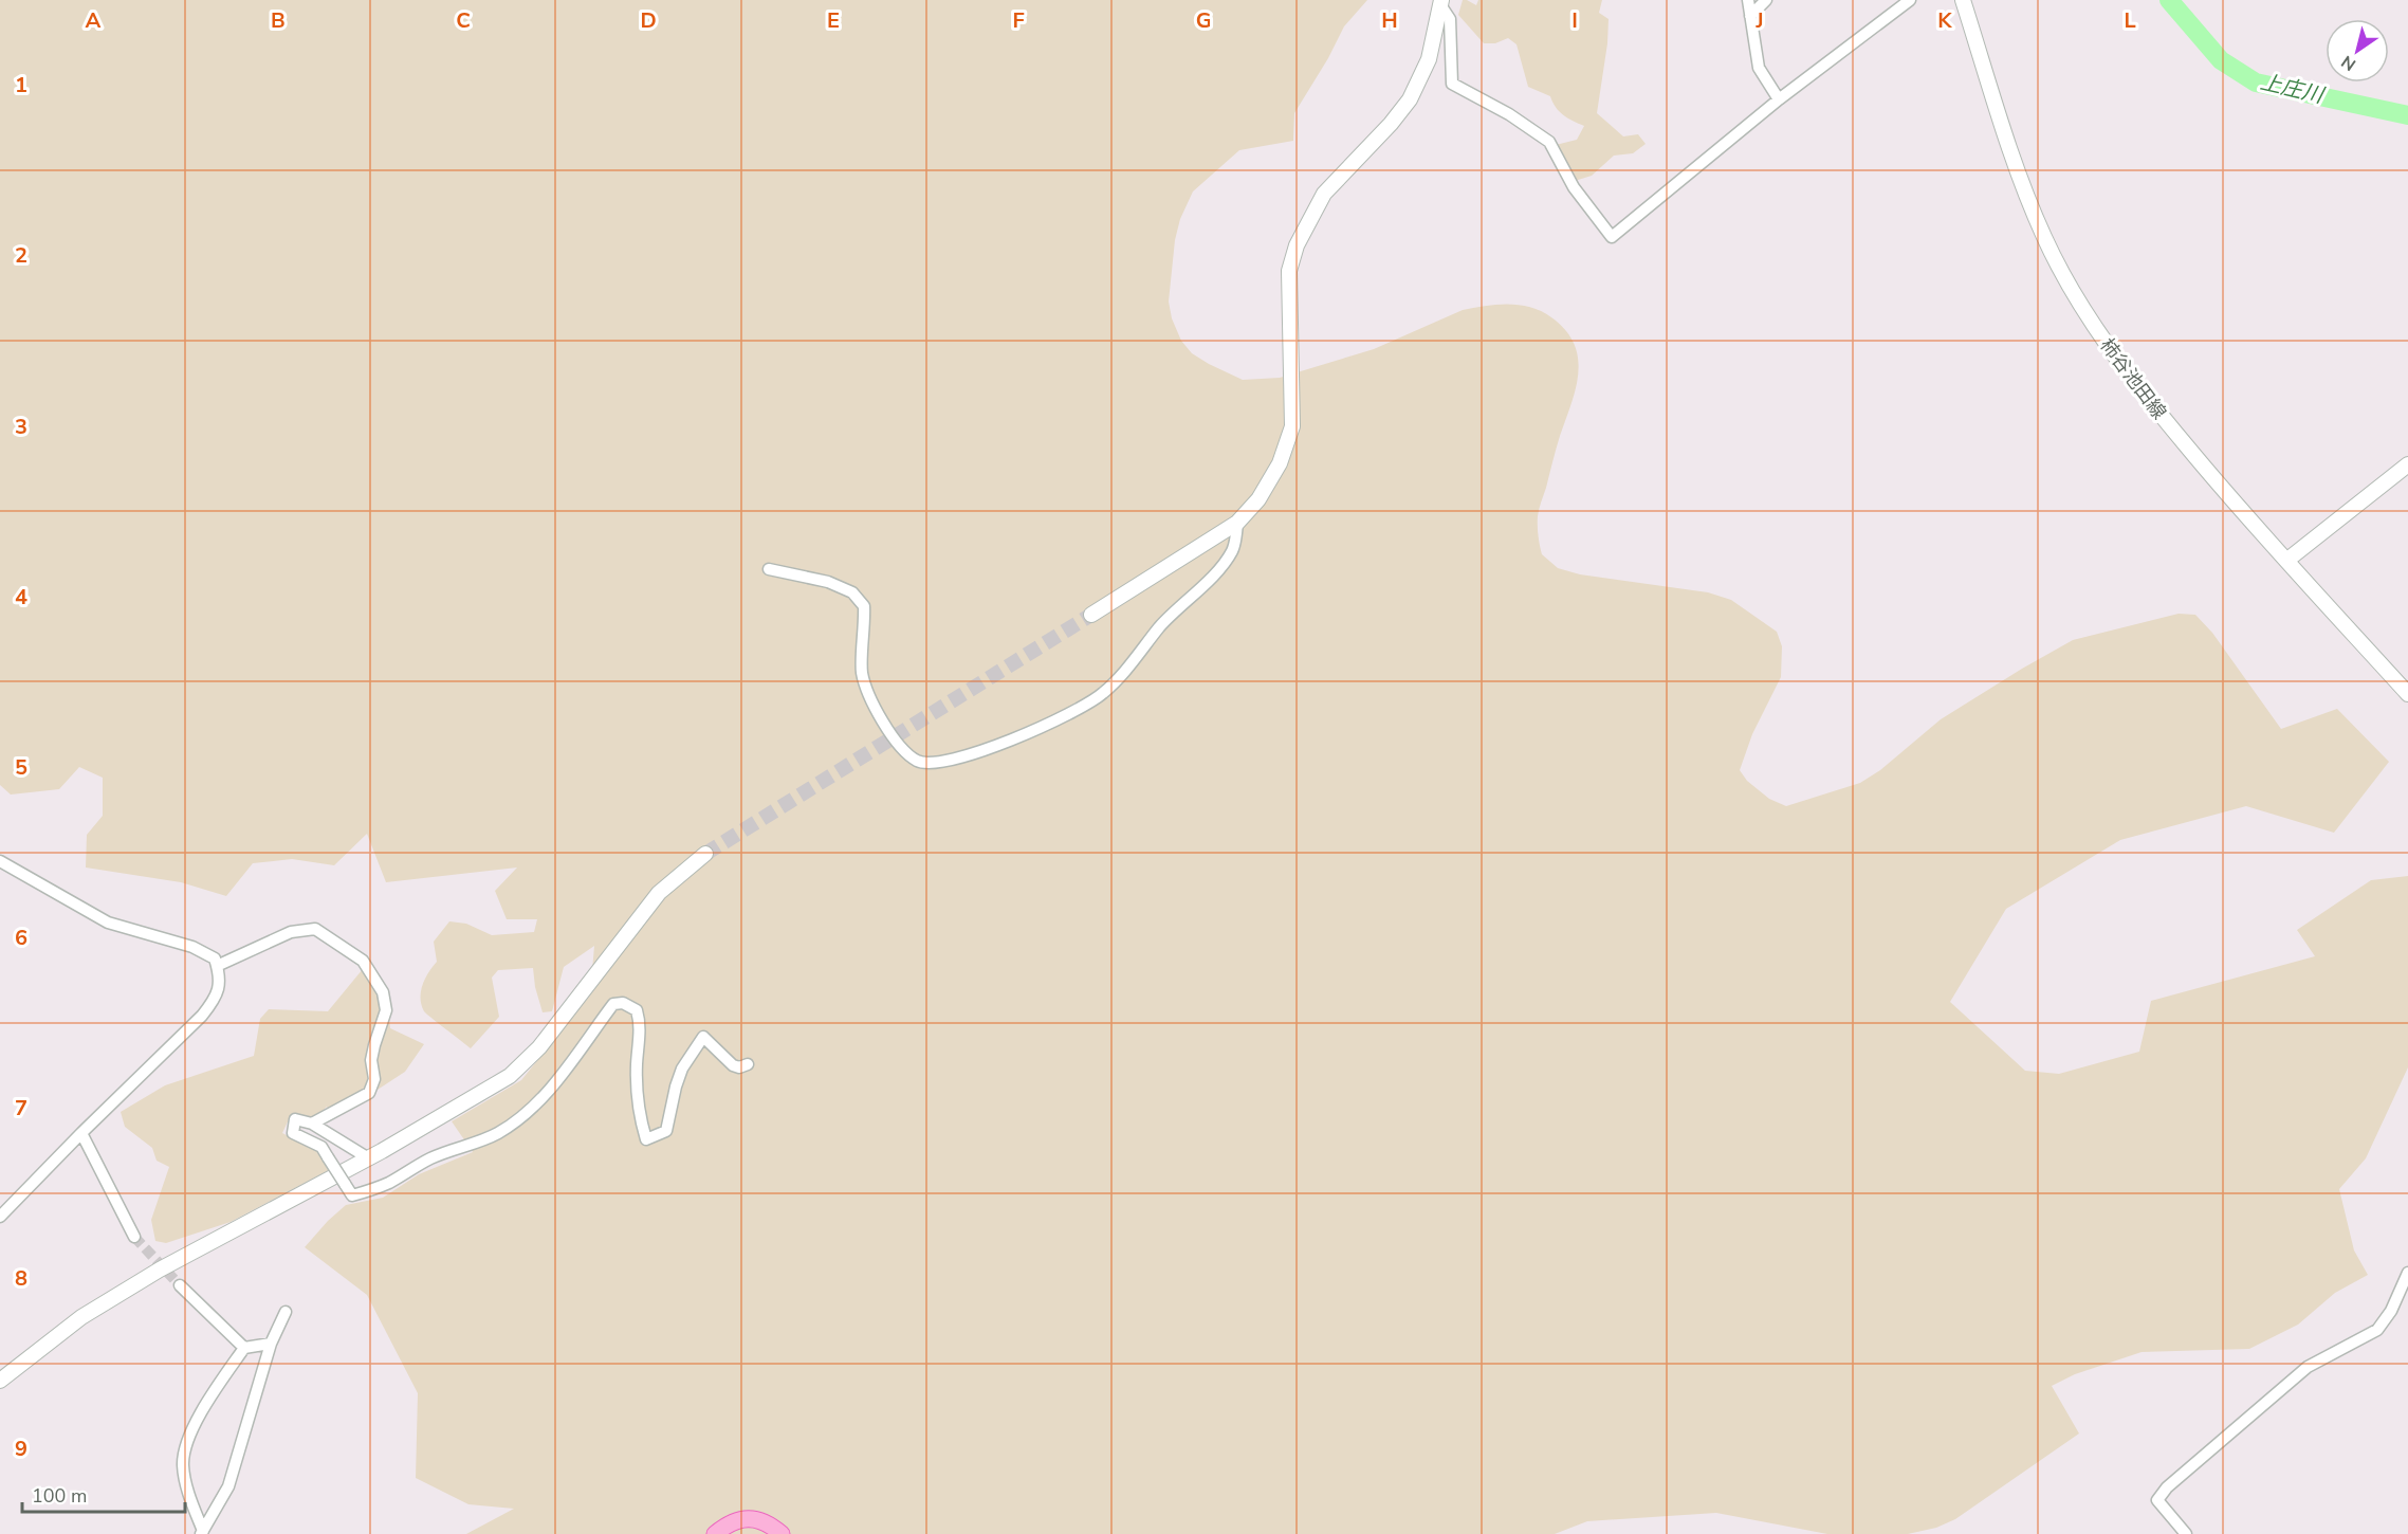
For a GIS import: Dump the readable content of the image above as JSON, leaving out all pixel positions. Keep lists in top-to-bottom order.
{
  "streets": {
    "street": ["柿谷池田線"]
  },
  "water": ["上庄川"],
  "scale_bar": "100 m",
  "north": "bottom left",
  "grid": {
    "columns": [
      "A",
      "B",
      "C",
      "D",
      "E",
      "F",
      "G",
      "H",
      "I",
      "J",
      "K",
      "L"
    ],
    "rows": [
      "1",
      "2",
      "3",
      "4",
      "5",
      "6",
      "7",
      "8",
      "9"
    ]
  }
}
